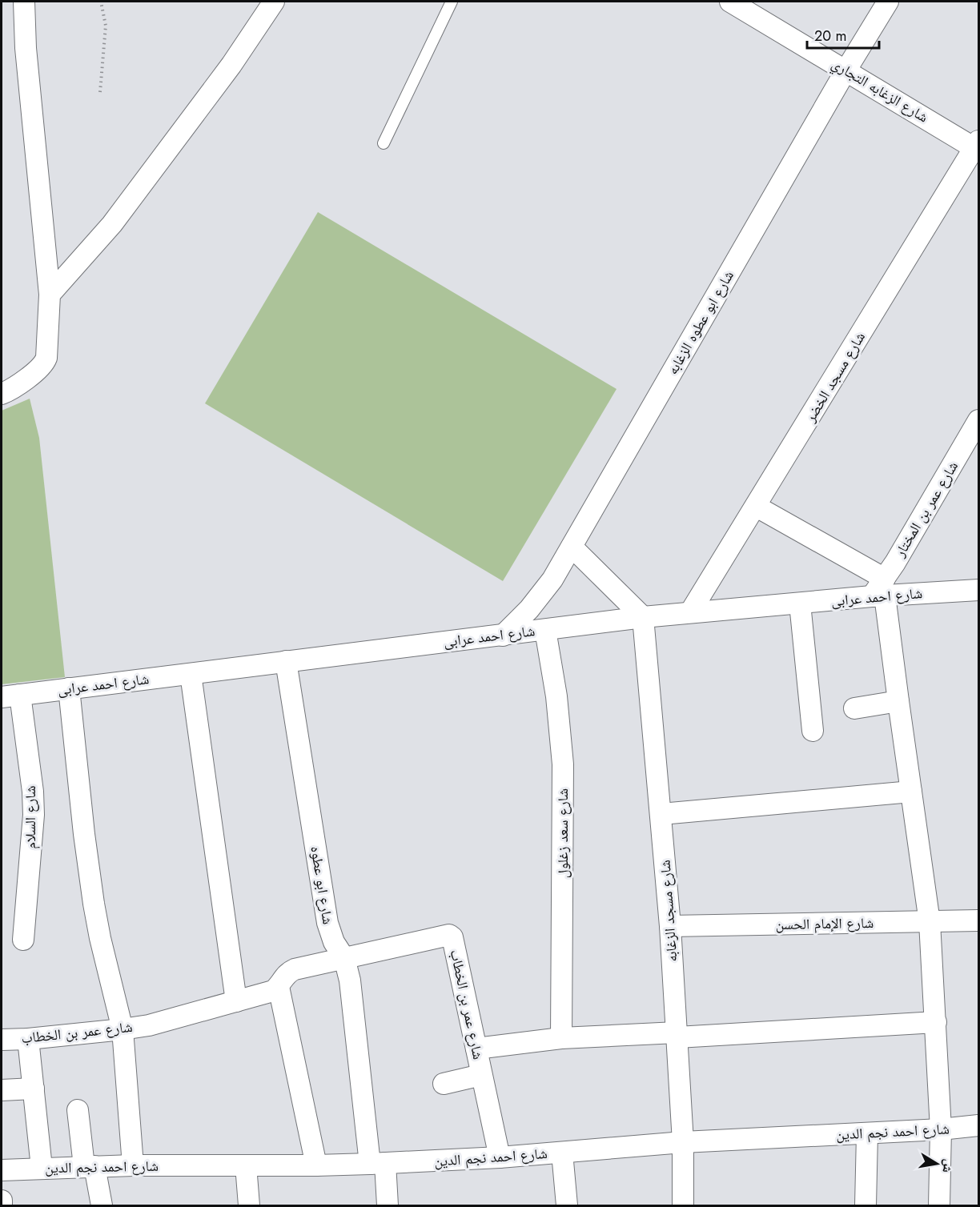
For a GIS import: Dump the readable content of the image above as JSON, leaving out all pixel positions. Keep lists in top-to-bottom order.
{
  "streets": {
    "street": [
      "شارع الزغابه التجاري",
      "شارع ابو عطوه الزغابه",
      "شارع مسجد الخضر",
      "شارع عمر بن المختار",
      "شارع احمد عرابى",
      "شارع السلام",
      "شارع سعد زغلول",
      "شارع ابو عطوه",
      "شارع مسجد الزغابه",
      "شارع الإمام الحسن",
      "شارع عمر بن الخطاب",
      "شارع احمد نجم الدين"
    ]
  },
  "crossings": [
    ["شارع الزغابه التجاري", "شارع ابو عطوه الزغابه"],
    ["شارع الزغابه التجاري", "شارع مسجد الخضر"],
    ["شارع ابو عطوه الزغابه", "شارع احمد عرابى"],
    ["شارع مسجد الخضر", "شارع احمد عرابى"],
    ["شارع عمر بن المختار", "شارع احمد عرابى"],
    ["شارع احمد عرابى", "شارع السلام"],
    ["شارع احمد عرابى", "شارع سعد زغلول"],
    ["شارع احمد عرابى", "شارع ابو عطوه"],
    ["شارع احمد عرابى", "شارع مسجد الزغابه"],
    ["شارع ابو عطوه", "شارع عمر بن الخطاب"],
    ["شارع ابو عطوه", "شارع احمد نجم الدين"],
    ["شارع مسجد الزغابه", "شارع الإمام الحسن"],
    ["شارع مسجد الزغابه", "شارع احمد نجم الدين"],
    ["شارع عمر بن الخطاب", "شارع احمد نجم الدين"]
  ],
  "scale_bar": "20 m",
  "north": "right"
}
